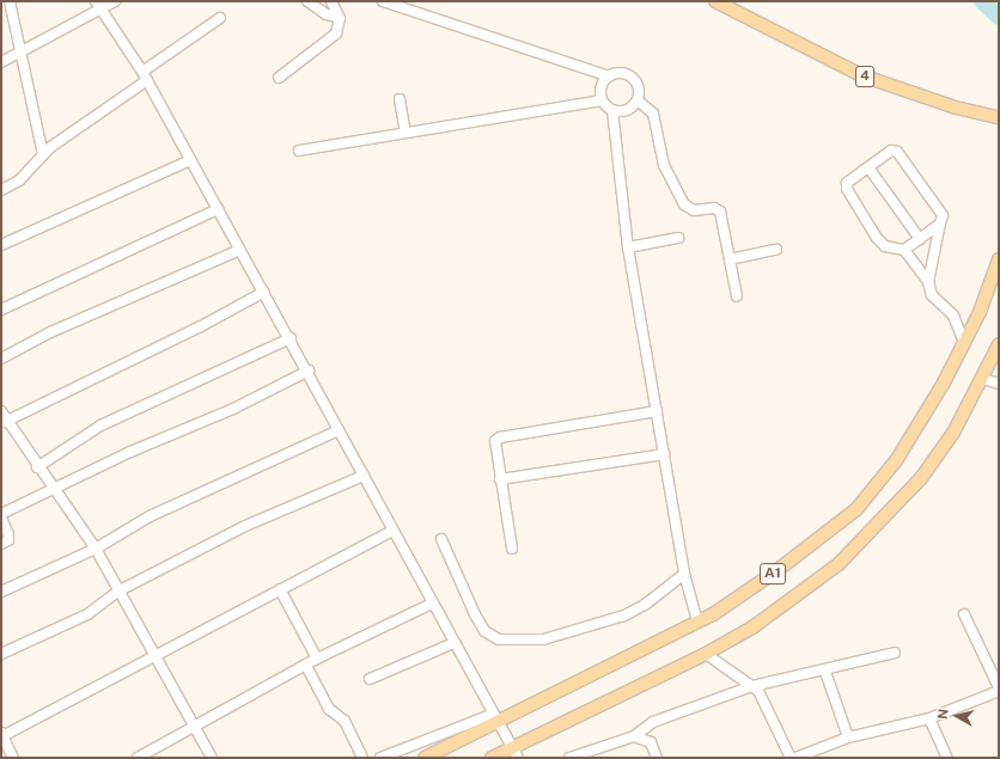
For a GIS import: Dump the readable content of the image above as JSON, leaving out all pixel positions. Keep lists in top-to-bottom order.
{
  "streets": {
    "main road": ["4", "A1"]
  },
  "north": "left"
}
